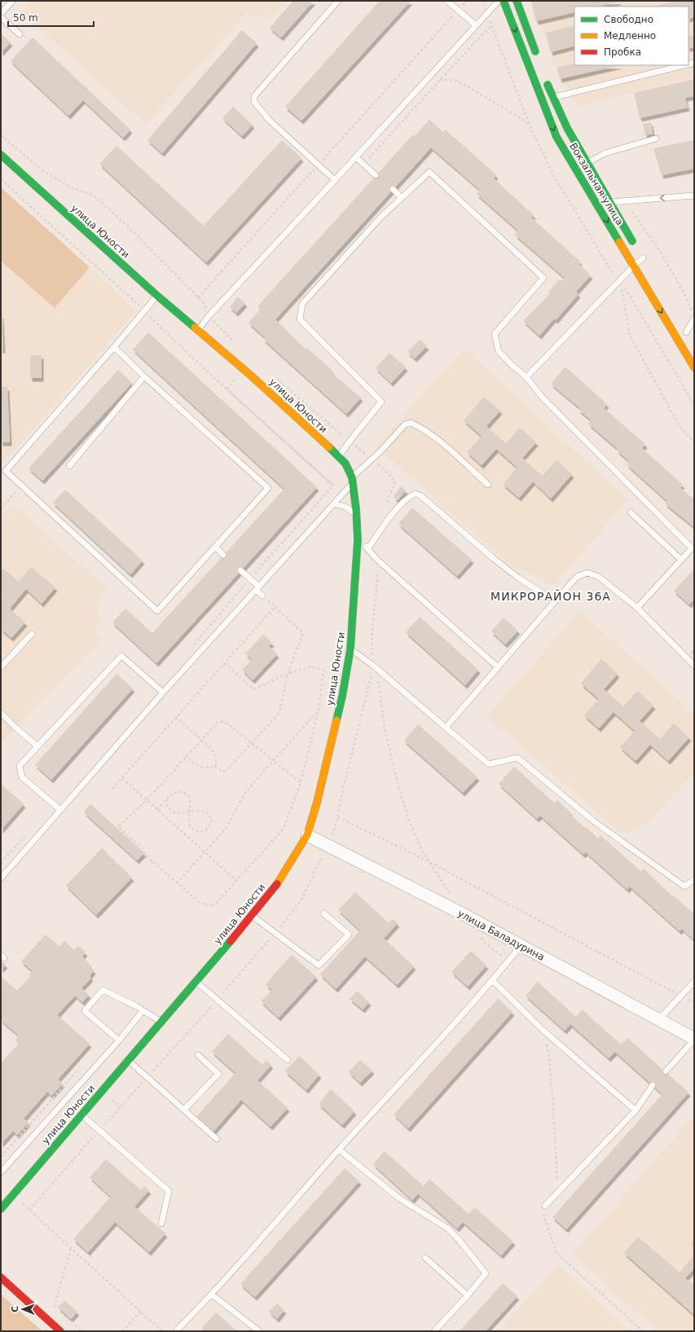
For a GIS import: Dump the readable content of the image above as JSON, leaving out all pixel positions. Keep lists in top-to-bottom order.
{
  "streets": {
    "street": ["Вокзальная улица", "улица Юности", "улица Баладурина"]
  },
  "crossings": [
    ["улица Юности", "улица Баладурина"]
  ],
  "districts": ["МИКРОРАЙОН 36А"],
  "legend": ["Свободно", "Медленно", "Пробка"],
  "scale_bar": "50 m",
  "north": "left"
}
